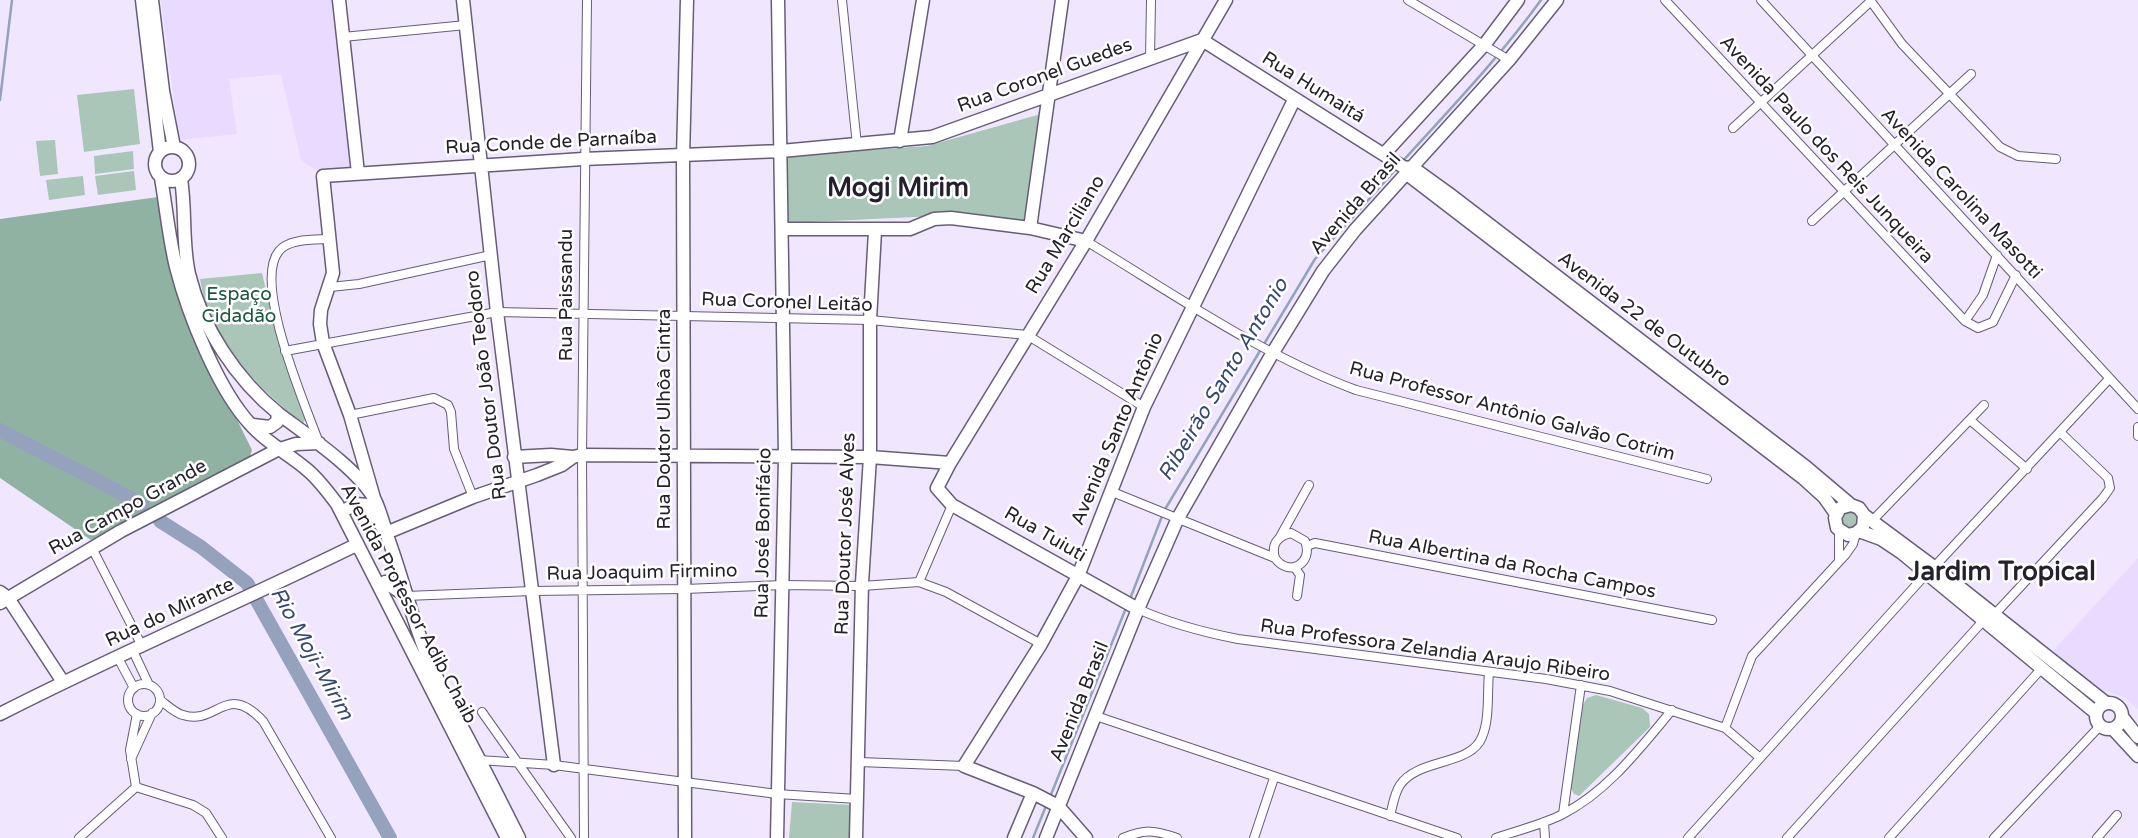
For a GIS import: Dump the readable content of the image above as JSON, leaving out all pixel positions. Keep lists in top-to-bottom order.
{
  "streets": {
    "street": [
      "Rua Coronel Guedes",
      "Rua Humaitá",
      "Rua Conde de Parnaíba",
      "Avenida Paulo dos Reis Junqueira",
      "Avenida Carolina Masotti",
      "Avenida Brasil",
      "Rua Marciliano",
      "Rua Paissandu",
      "Rua Coronel Leitão",
      "Avenida 22 de Outubro",
      "Rua Doutor João Teodoro",
      "Rua Professor Antônio Galvão Cotrim",
      "Rua Doutor Ulhôa Cintra",
      "Avenida Santo Antônio",
      "Rua Campo Grande",
      "Rua José Bonifácio",
      "Rua Doutor José Alves",
      "Rua Tuiuti",
      "Rua Albertina da Rocha Campos",
      "Rua Joaquim Firmino",
      "Avenida Professor Adib Chaib",
      "Rua do Mirante",
      "Rua Professora Zelandia Araujo Ribeiro"
    ]
  },
  "crossings": [
    ["Rua Coronel Guedes", "Rua Humaitá"],
    ["Rua Coronel Guedes", "Rua Conde de Parnaíba"],
    ["Rua Coronel Guedes", "Rua Marciliano"],
    ["Rua Humaitá", "Avenida Brasil"],
    ["Rua Humaitá", "Rua Marciliano"],
    ["Rua Humaitá", "Avenida 22 de Outubro"],
    ["Rua Humaitá", "Avenida Santo Antônio"],
    ["Rua Conde de Parnaíba", "Rua Paissandu"],
    ["Rua Conde de Parnaíba", "Rua Doutor João Teodoro"],
    ["Rua Conde de Parnaíba", "Rua Doutor Ulhôa Cintra"],
    ["Rua Conde de Parnaíba", "Rua José Bonifácio"],
    ["Avenida Brasil", "Avenida 22 de Outubro"],
    ["Avenida Brasil", "Rua Professor Antônio Galvão Cotrim"],
    ["Avenida Brasil", "Rua Tuiuti"],
    ["Avenida Brasil", "Rua Professora Zelandia Araujo Ribeiro"],
    ["Rua Marciliano", "Rua Coronel Leitão"],
    ["Rua Marciliano", "Rua Professor Antônio Galvão Cotrim"],
    ["Rua Marciliano", "Rua Tuiuti"],
    ["Rua Paissandu", "Rua Coronel Leitão"],
    ["Rua Paissandu", "Rua Joaquim Firmino"],
    ["Rua Coronel Leitão", "Rua Doutor João Teodoro"],
    ["Rua Coronel Leitão", "Rua Doutor Ulhôa Cintra"],
    ["Rua Coronel Leitão", "Avenida Santo Antônio"],
    ["Rua Coronel Leitão", "Rua José Bonifácio"],
    ["Rua Coronel Leitão", "Rua Doutor José Alves"],
    ["Rua Doutor João Teodoro", "Rua Joaquim Firmino"],
    ["Rua Professor Antônio Galvão Cotrim", "Avenida Santo Antônio"],
    ["Rua Doutor Ulhôa Cintra", "Rua Joaquim Firmino"],
    ["Avenida Santo Antônio", "Rua Tuiuti"],
    ["Rua Campo Grande", "Avenida Professor Adib Chaib"],
    ["Rua José Bonifácio", "Rua Joaquim Firmino"],
    ["Rua Doutor José Alves", "Rua Joaquim Firmino"],
    ["Rua Tuiuti", "Rua Professora Zelandia Araujo Ribeiro"],
    ["Rua Joaquim Firmino", "Avenida Professor Adib Chaib"],
    ["Avenida Professor Adib Chaib", "Rua do Mirante"]
  ],
  "districts": ["Mogi Mirim", "Jardim Tropical"],
  "water": ["Ribeirão Santo Antonio", "Rio Moji-Mirim"],
  "parks": ["Espaço Cidadão"]
}
